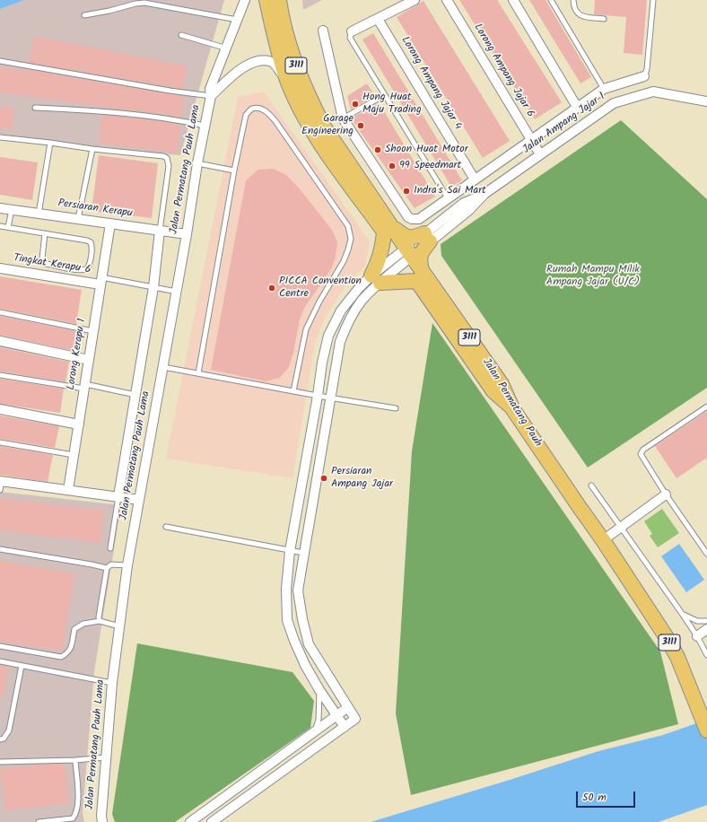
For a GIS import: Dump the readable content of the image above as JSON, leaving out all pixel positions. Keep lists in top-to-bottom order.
{
  "streets": {
    "main road": ["3111", "Jalan Permatang Pauh"],
    "street": [
      "Lorong Ampang Jajar 6",
      "Lorong Ampang Jajar 4",
      "Jalan Ampang Jajar 1",
      "Jalan Permatang Pauh Lama",
      "Persiaran Kerapu",
      "Tingkat Kerapu 6",
      "Lorong Kerapu 1"
    ]
  },
  "crossings": [
    ["Lorong Ampang Jajar 6", "Jalan Ampang Jajar 1"],
    ["Jalan Ampang Jajar 1", "Jalan Permatang Pauh"],
    ["Jalan Permatang Pauh Lama", "Persiaran Kerapu"],
    ["Persiaran Kerapu", "Lorong Kerapu 1"],
    ["Tingkat Kerapu 6", "Lorong Kerapu 1"]
  ],
  "parks": ["Rumah Mampu Milik Ampang Jajar (U/C)"],
  "places": [
    "Hong Huat Maju Trading",
    "Garage Engineering",
    "Shoon Huat Motor",
    "99 Speedmart",
    "Indra's Sai Mart",
    "PICCA Convention Centre",
    "Persiaran Ampang Jajar"
  ],
  "scale_bar": "50 m"
}
